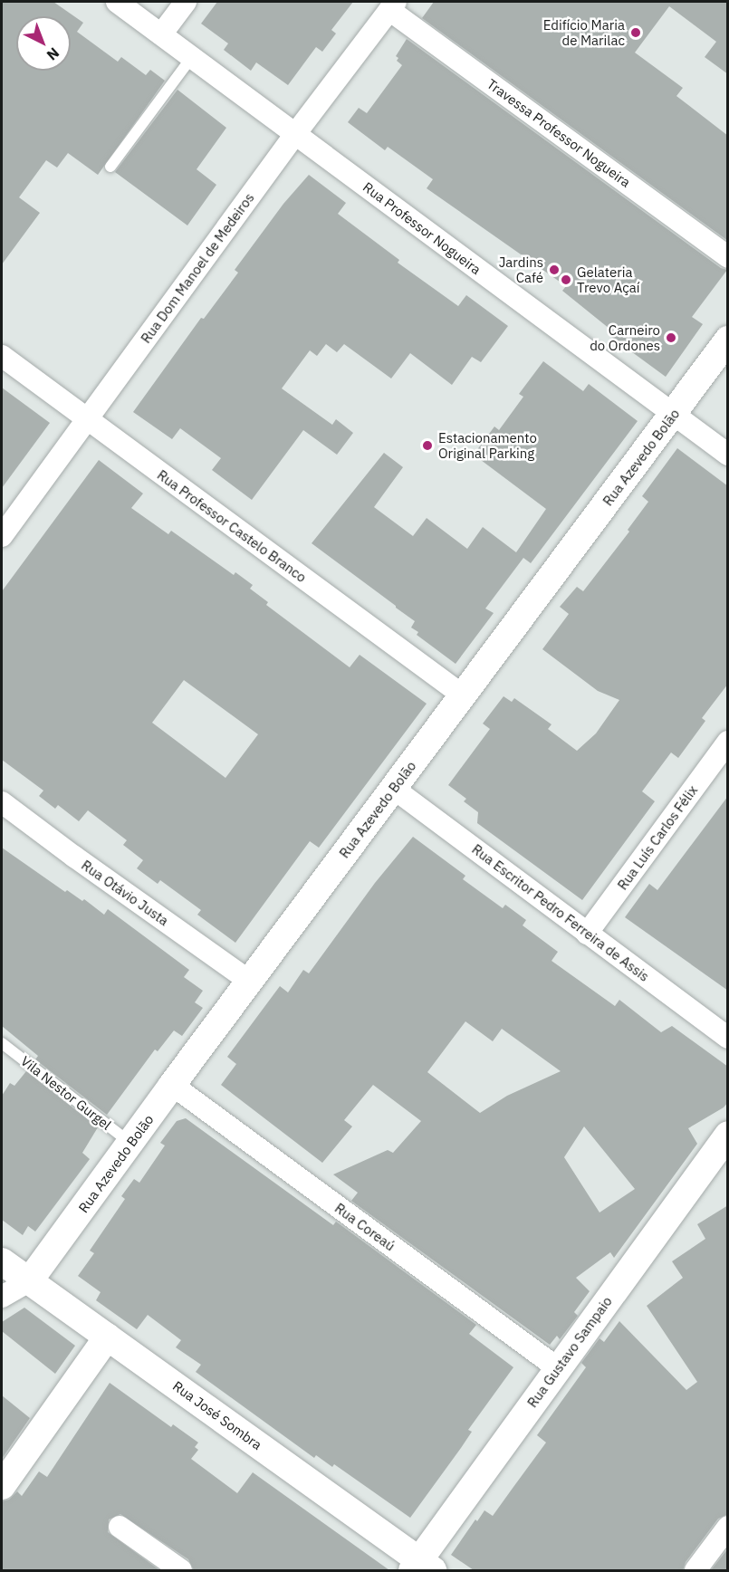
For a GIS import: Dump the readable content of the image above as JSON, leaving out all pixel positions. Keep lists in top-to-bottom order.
{
  "streets": {
    "street": [
      "Travessa Professor Nogueira",
      "Rua Professor Nogueira",
      "Rua Dom Manoel de Medeiros",
      "Rua Azevedo Bolão",
      "Rua Professor Castelo Branco",
      "Rua Luís Carlos Félix",
      "Rua Otávio Justa",
      "Rua Escritor Pedro Ferreira de Assis",
      "Rua Coreaú",
      "Rua Gustavo Sampaio",
      "Rua José Sombra"
    ],
    "lane": ["Vila Nestor Gurgel"]
  },
  "crossings": [
    ["Travessa Professor Nogueira", "Rua Dom Manoel de Medeiros"],
    ["Rua Professor Nogueira", "Rua Dom Manoel de Medeiros"],
    ["Rua Professor Nogueira", "Rua Azevedo Bolão"],
    ["Rua Dom Manoel de Medeiros", "Rua Professor Castelo Branco"],
    ["Rua Azevedo Bolão", "Rua Professor Castelo Branco"],
    ["Rua Azevedo Bolão", "Rua Otávio Justa"],
    ["Rua Azevedo Bolão", "Rua Escritor Pedro Ferreira de Assis"],
    ["Rua Azevedo Bolão", "Vila Nestor Gurgel"],
    ["Rua Azevedo Bolão", "Rua Coreaú"],
    ["Rua Azevedo Bolão", "Rua José Sombra"],
    ["Rua Luís Carlos Félix", "Rua Escritor Pedro Ferreira de Assis"],
    ["Rua Coreaú", "Rua Gustavo Sampaio"],
    ["Rua Gustavo Sampaio", "Rua José Sombra"]
  ],
  "places": [
    "Edifício Maria de Marilac",
    "Jardins Café",
    "Gelateria Trevo Açaí",
    "Carneiro do Ordones",
    "Estacionamento Original Parking"
  ],
  "north": "bottom right"
}
